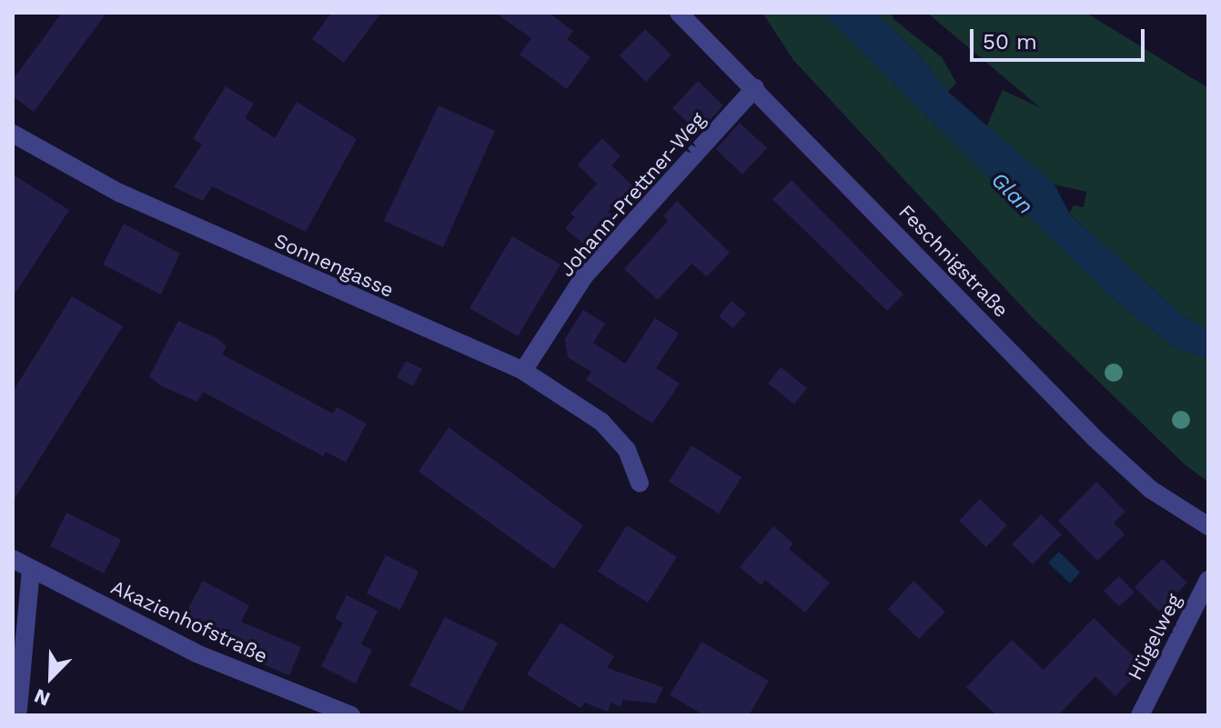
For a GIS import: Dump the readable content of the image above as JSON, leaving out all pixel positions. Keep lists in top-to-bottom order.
{
  "streets": {
    "street": [
      "Johann-Prettner-Weg",
      "Feschnigstraße",
      "Sonnengasse",
      "Akazienhofstraße",
      "Hügelweg"
    ]
  },
  "crossings": [
    ["Johann-Prettner-Weg", "Feschnigstraße"],
    ["Johann-Prettner-Weg", "Sonnengasse"]
  ],
  "water": ["Glan"],
  "scale_bar": "50 m",
  "north": "bottom left"
}
